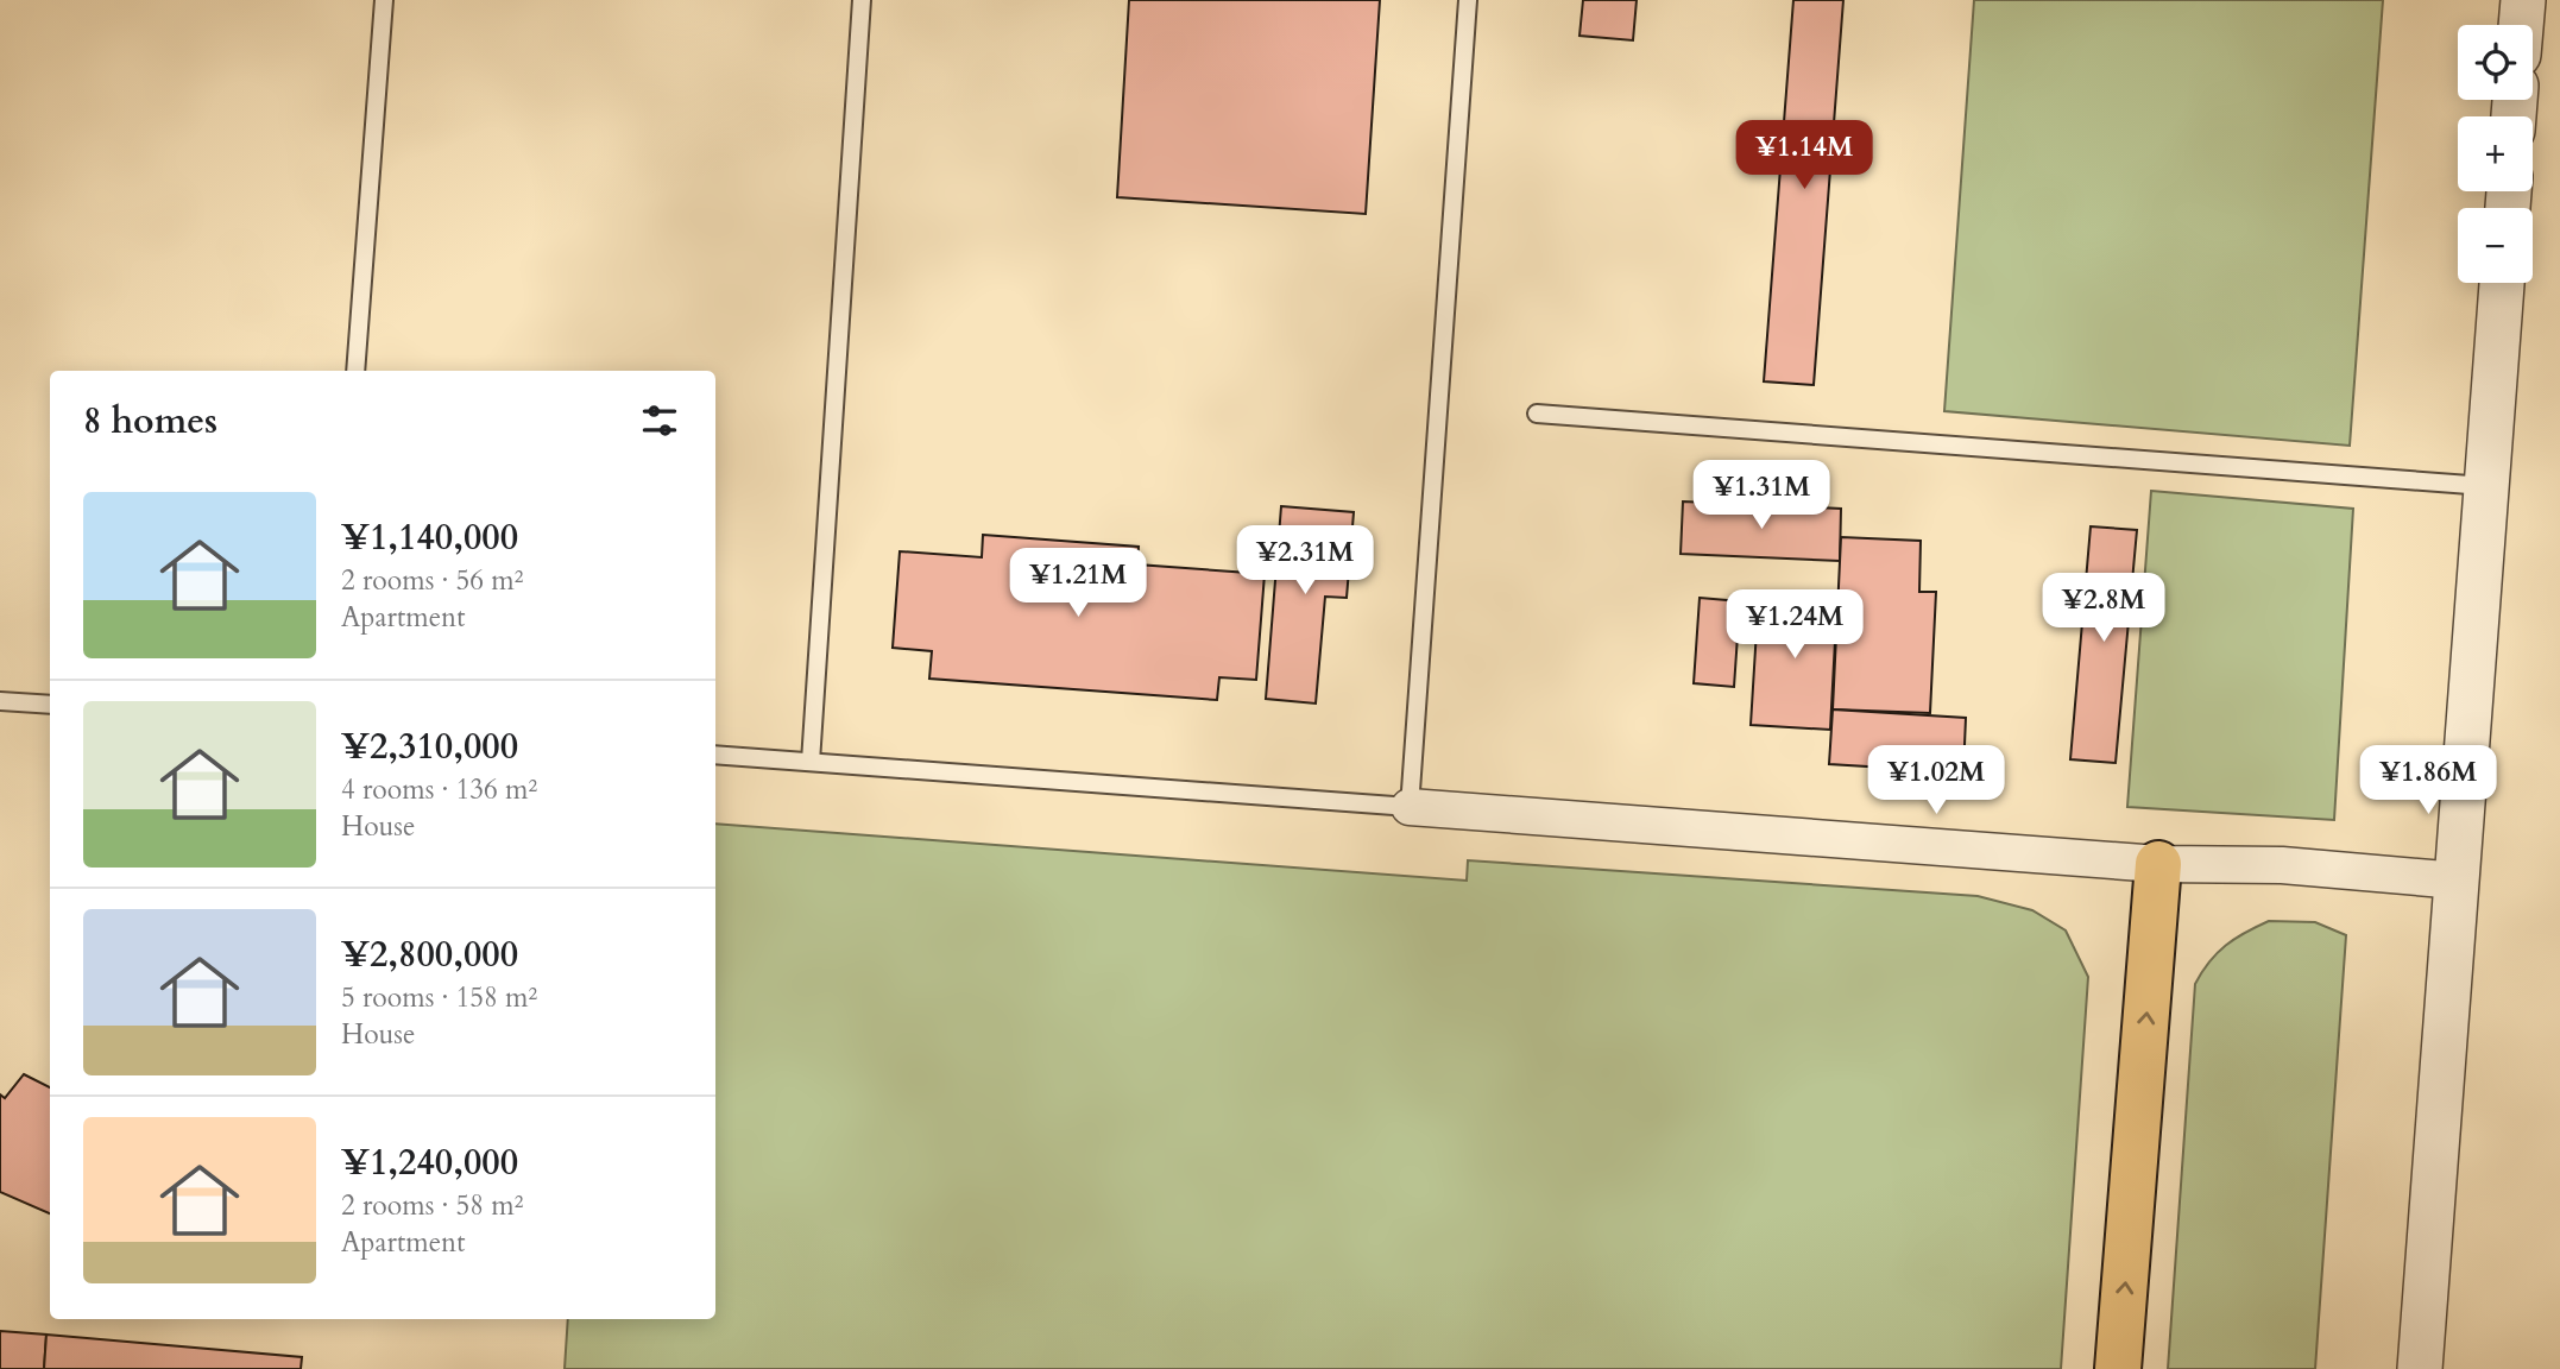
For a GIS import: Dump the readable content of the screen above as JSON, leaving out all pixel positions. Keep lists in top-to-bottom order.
{
  "page": {
    "map_buttons": ["+", "−"],
    "price": [
      "¥1.14M",
      "¥1.31M",
      "¥2.31M",
      "¥1.21M",
      "¥2.8M",
      "¥1.24M",
      "¥1.02M",
      "¥1.86M"
    ],
    "heading": "8 homes",
    "list": [
      {
        "name": "¥1,140,000",
        "note": "2 rooms · 56 m² · Apartment"
      },
      {
        "name": "¥2,310,000",
        "note": "4 rooms · 136 m² · House"
      },
      {
        "name": "¥2,800,000",
        "note": "5 rooms · 158 m² · House"
      },
      {
        "name": "¥1,240,000",
        "note": "2 rooms · 58 m² · Apartment"
      }
    ]
  }
}
